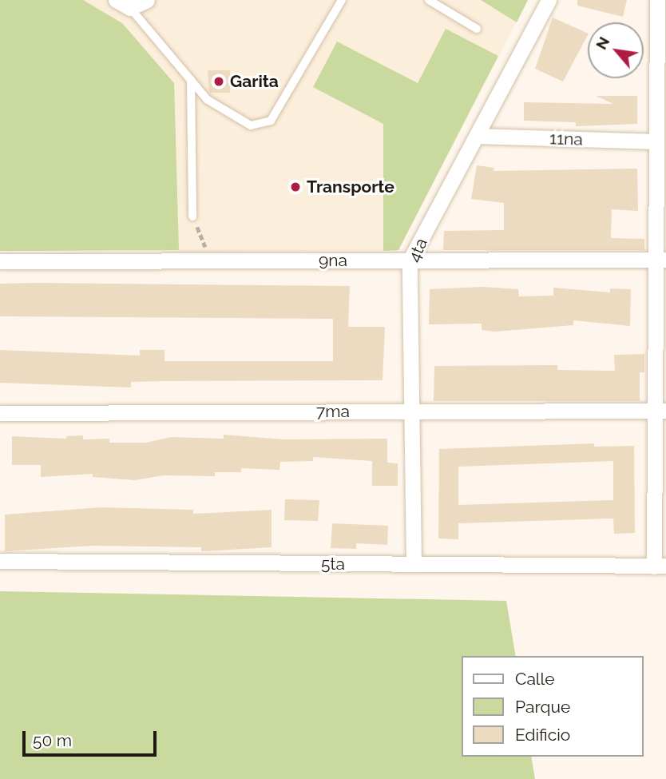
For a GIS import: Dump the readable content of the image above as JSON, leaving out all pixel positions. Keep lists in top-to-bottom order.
{
  "streets": {
    "street": [
      "11na",
      "4ta",
      "9na",
      "7ma",
      "5ta"
    ]
  },
  "crossings": [
    ["11na", "4ta"],
    ["4ta", "9na"],
    ["4ta", "7ma"],
    ["4ta", "5ta"]
  ],
  "places": ["Garita", "Transporte"],
  "legend": ["Calle", "Parque", "Edificio"],
  "scale_bar": "50 m",
  "north": "top left"
}
